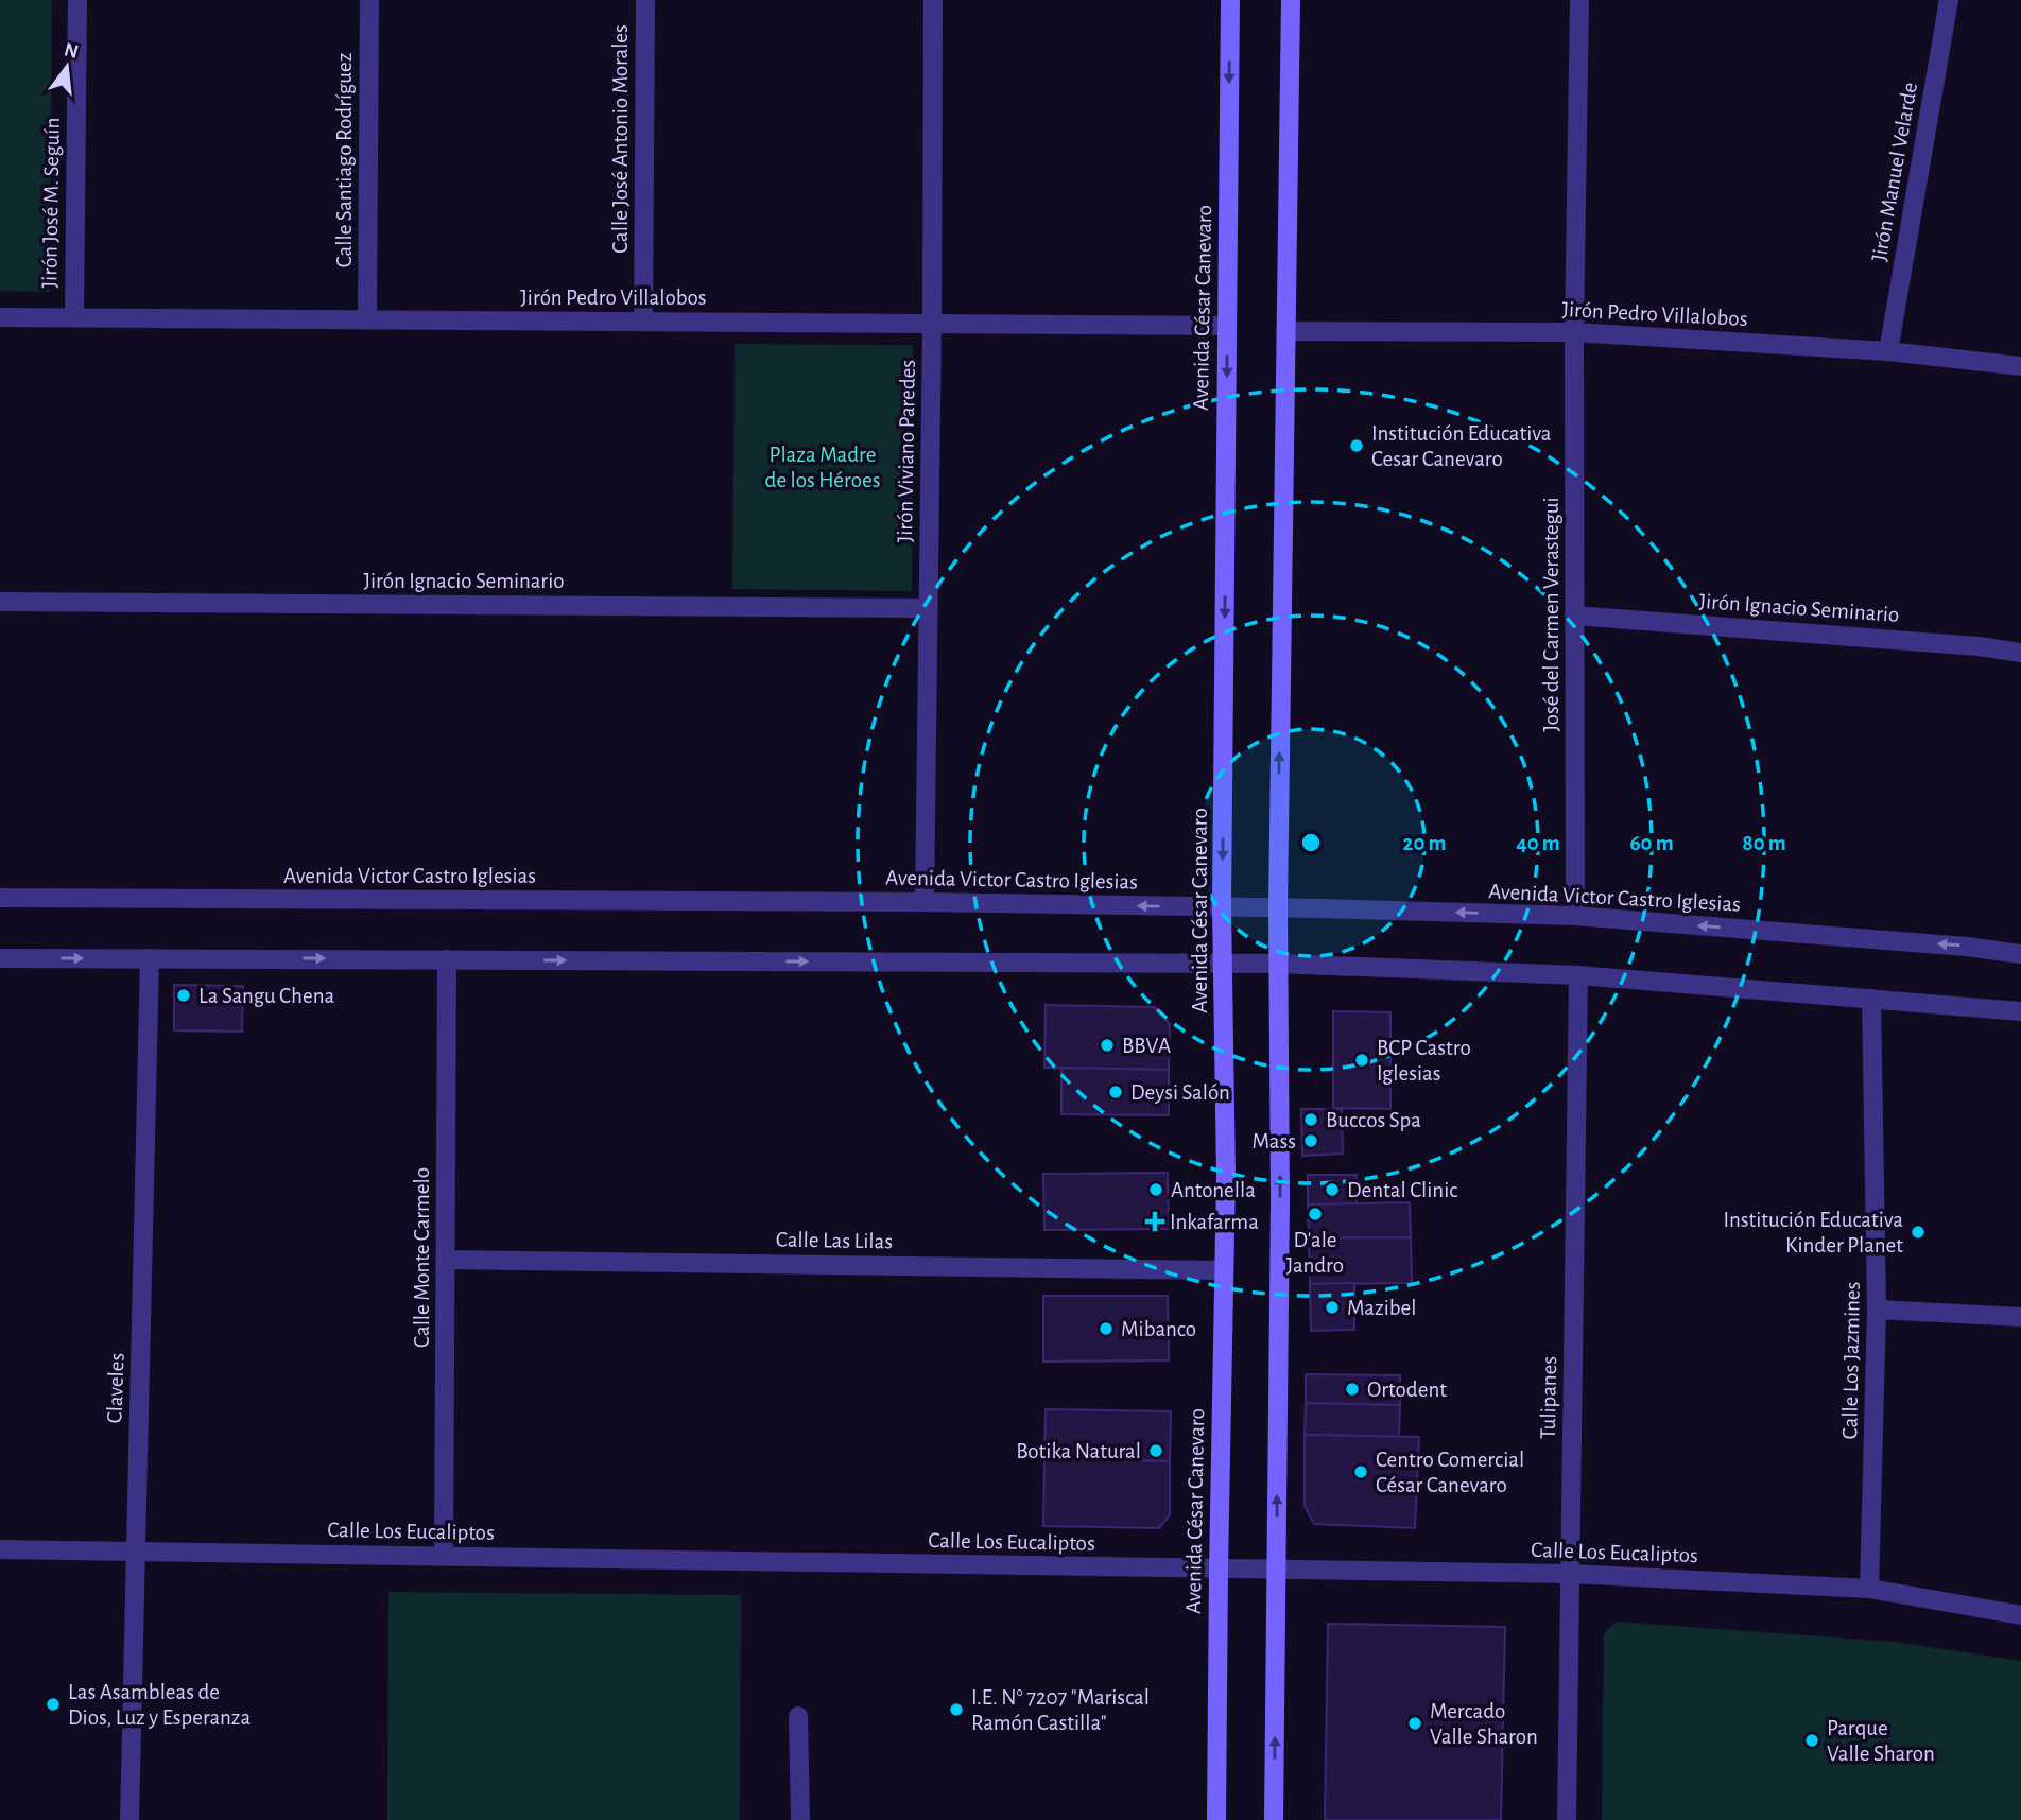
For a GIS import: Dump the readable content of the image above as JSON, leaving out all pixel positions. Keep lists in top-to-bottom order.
{
  "streets": {
    "main road": ["Avenida César Canevaro"],
    "street": [
      "Calle José Antonio Morales",
      "Calle Santiago Rodríguez",
      "Jirón Manuel Velarde",
      "Jirón José M. Seguín",
      "Jirón Pedro Villalobos",
      "Jirón Viviano Paredes",
      "Jirón Ignacio Seminario",
      "José del Carmen Verastegui",
      "Avenida Victor Castro Iglesias",
      "Calle Las Lilas",
      "Calle Monte Carmelo",
      "Calle Los Jazmines",
      "Claveles",
      "Tulipanes",
      "Calle Los Eucaliptos"
    ]
  },
  "crossings": [
    ["Calle José Antonio Morales", "Jirón Pedro Villalobos"],
    ["Calle Santiago Rodríguez", "Jirón Pedro Villalobos"],
    ["Jirón Manuel Velarde", "Jirón Pedro Villalobos"],
    ["Jirón José M. Seguín", "Jirón Pedro Villalobos"],
    ["Jirón Pedro Villalobos", "Avenida César Canevaro"],
    ["Jirón Pedro Villalobos", "Jirón Viviano Paredes"],
    ["Jirón Pedro Villalobos", "José del Carmen Verastegui"],
    ["Avenida César Canevaro", "Avenida Victor Castro Iglesias"],
    ["Avenida César Canevaro", "Calle Las Lilas"],
    ["Avenida César Canevaro", "Calle Los Eucaliptos"],
    ["Jirón Viviano Paredes", "Jirón Ignacio Seminario"],
    ["Jirón Viviano Paredes", "Avenida Victor Castro Iglesias"],
    ["Jirón Ignacio Seminario", "José del Carmen Verastegui"],
    ["José del Carmen Verastegui", "Avenida Victor Castro Iglesias"],
    ["Calle Las Lilas", "Calle Monte Carmelo"],
    ["Calle Monte Carmelo", "Calle Los Eucaliptos"],
    ["Calle Los Jazmines", "Calle Los Eucaliptos"],
    ["Claveles", "Calle Los Eucaliptos"],
    ["Tulipanes", "Calle Los Eucaliptos"]
  ],
  "parks": ["Plaza Madre de los Héroes"],
  "places": {
    "other": [
      "Institución Educativa Cesar Canevaro",
      "La Sangu Chena",
      "BBVA",
      "BCP Castro Iglesias",
      "Deysi Salón",
      "Buccos Spa",
      "Mass",
      "Antonella",
      "Dental Clinic",
      "D'ale Jandro",
      "Institución Educativa Kinder Planet",
      "Mazibel",
      "Mibanco",
      "Ortodent",
      "Botika Natural",
      "Centro Comercial César Canevaro",
      "Las Asambleas de Dios, Luz y Esperanza",
      "I.E. N° 7207 \"Mariscal Ramón Castilla\"",
      "Mercado Valle Sharon",
      "Parque Valle Sharon"
    ],
    "health": ["Inkafarma"]
  },
  "north": "top",
  "rings": [
    "20 m",
    "40 m",
    "60 m",
    "80 m"
  ]
}
